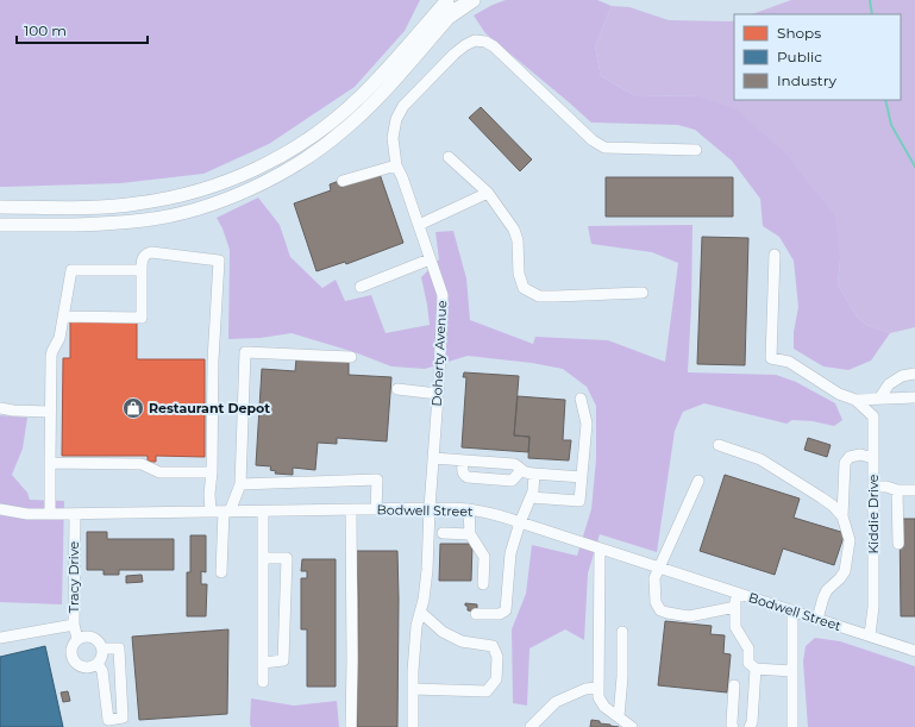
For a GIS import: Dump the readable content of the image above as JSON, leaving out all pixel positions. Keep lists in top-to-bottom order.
{
  "streets": {
    "street": [
      "Doherty Avenue",
      "Bodwell Street",
      "Kiddie Drive",
      "Tracy Drive"
    ]
  },
  "crossings": [
    ["Doherty Avenue", "Bodwell Street"],
    ["Bodwell Street", "Kiddie Drive"],
    ["Bodwell Street", "Tracy Drive"]
  ],
  "places": {
    "shop": ["Restaurant Depot"]
  },
  "legend": ["Shops", "Public", "Industry"],
  "scale_bar": "100 m"
}
